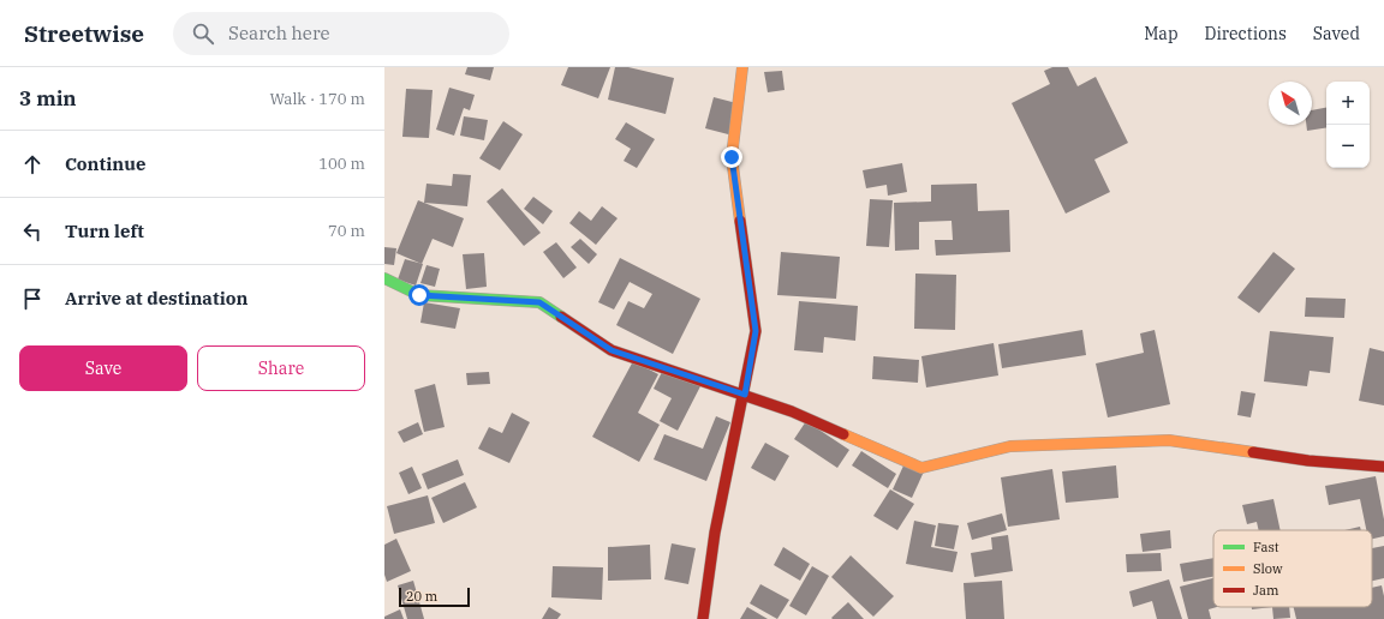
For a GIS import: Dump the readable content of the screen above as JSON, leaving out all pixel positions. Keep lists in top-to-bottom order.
{
  "legend": ["Fast", "Slow", "Jam"],
  "scale_bar": "20 m",
  "north": "top left",
  "page": {
    "header": "Streetwise",
    "search": "Search here",
    "nav": ["Map", "Directions", "Saved"],
    "heading": ["3 min", "Walk · 170 m"],
    "map_buttons": ["+", "−"],
    "list": [
      ["Continue", "100 m"],
      ["Turn left", "70 m"],
      "Arrive at destination"
    ],
    "buttons": ["Save", "Share"],
    "scale": "20 m"
  }
}
